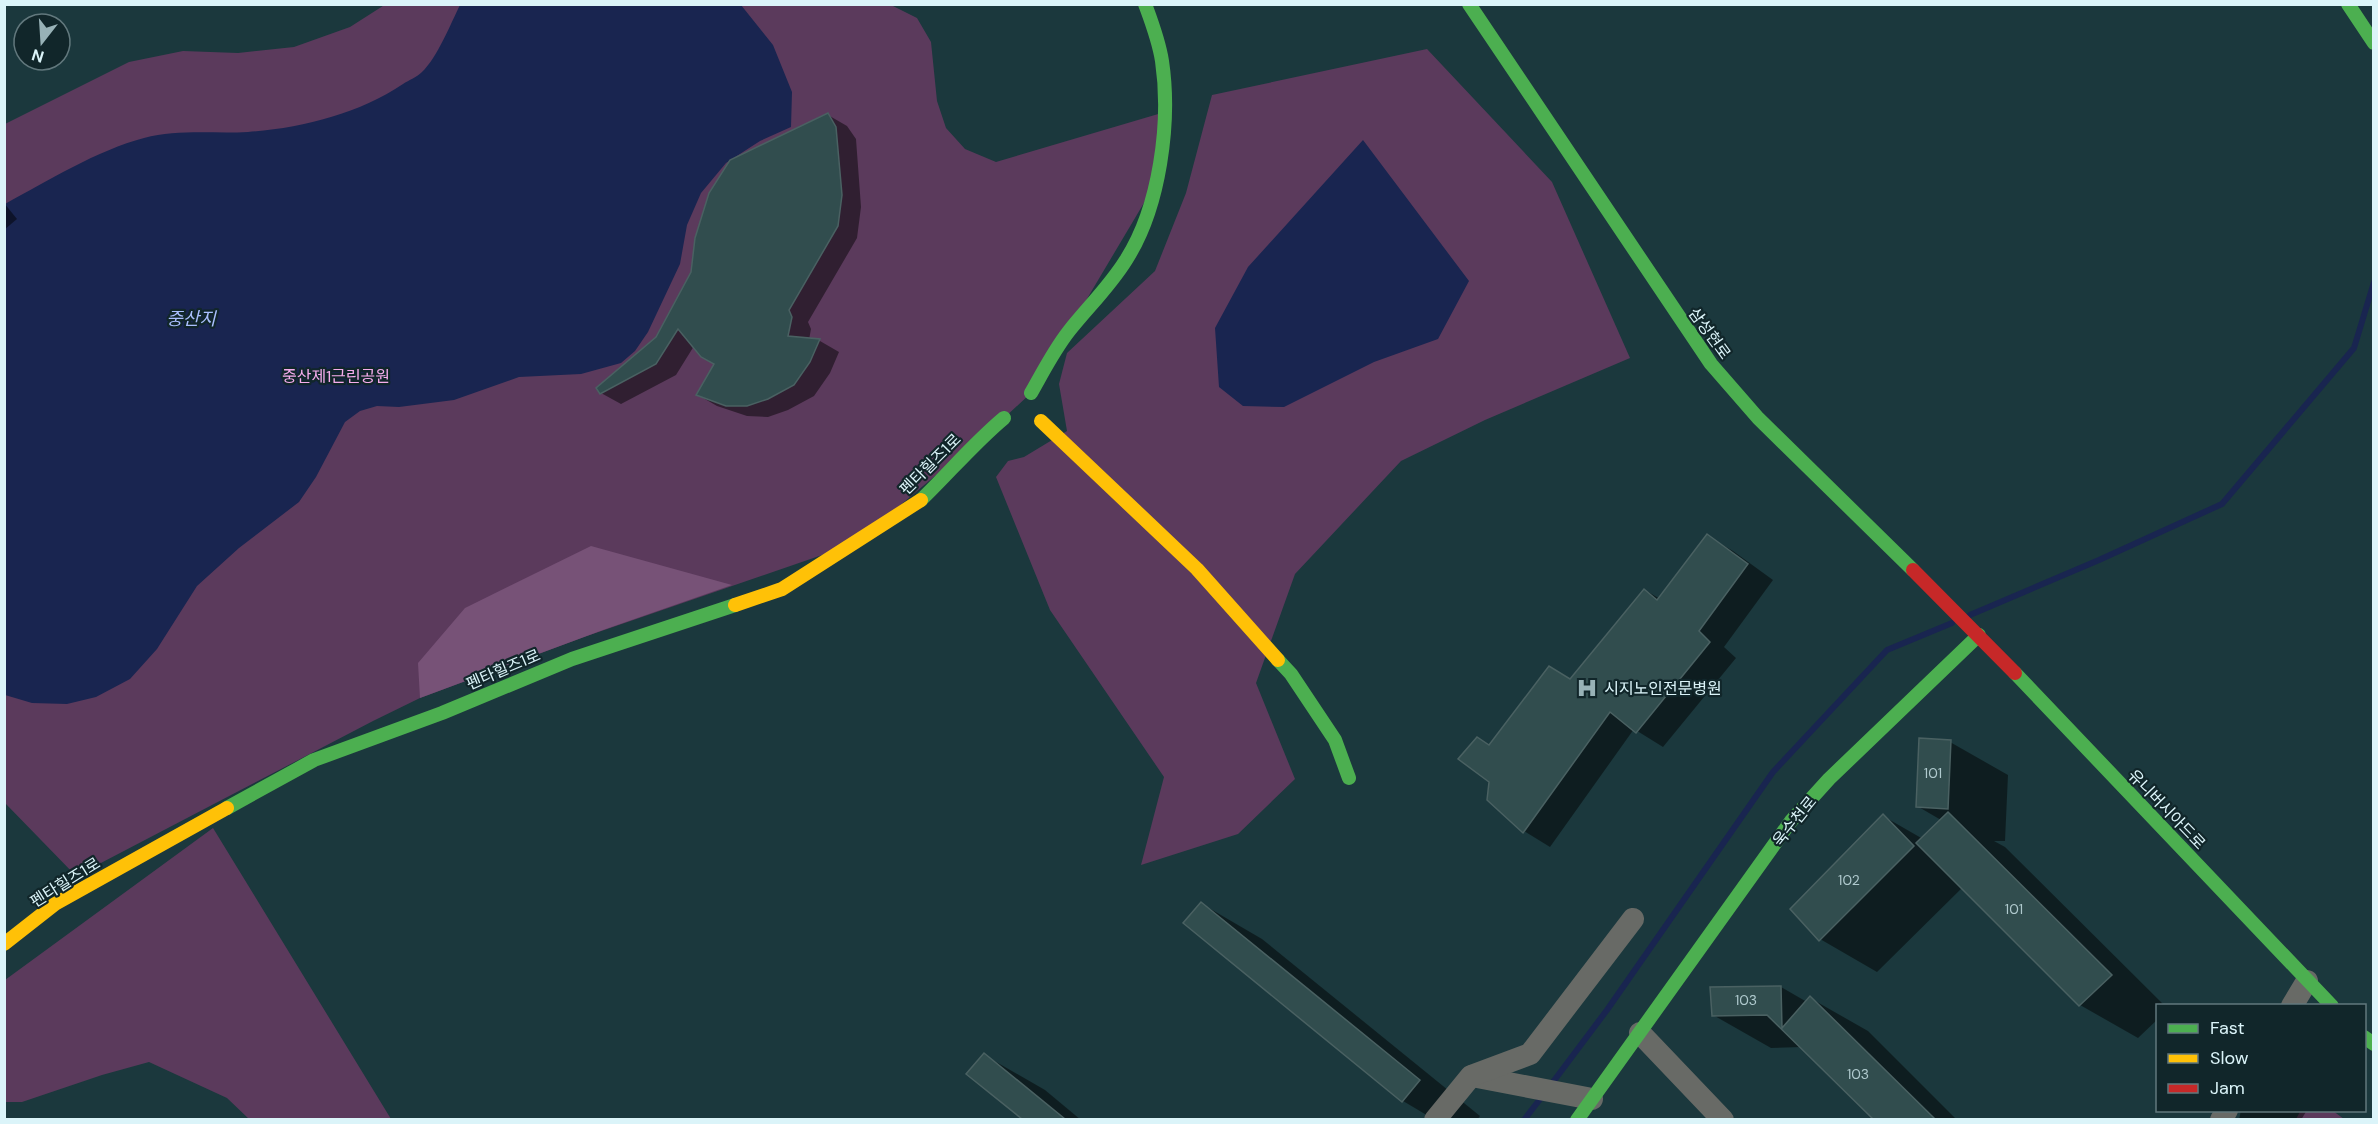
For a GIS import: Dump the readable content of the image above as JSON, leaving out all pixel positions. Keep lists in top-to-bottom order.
{
  "streets": {
    "main road": [
      "삼성현로",
      "펜타힐즈1로",
      "유니버시아드로",
      "욱수천로"
    ]
  },
  "crossings": [
    ["삼성현로", "유니버시아드로"],
    ["삼성현로", "욱수천로"],
    ["유니버시아드로", "욱수천로"]
  ],
  "water": ["중산지"],
  "parks": ["중산제1근린공원"],
  "places": {
    "hospital": ["시지노인전문병원"]
  },
  "house_numbers": [
    "101",
    "102",
    "101",
    "103",
    "103"
  ],
  "legend": ["Fast", "Slow", "Jam"],
  "north": "bottom"
}
